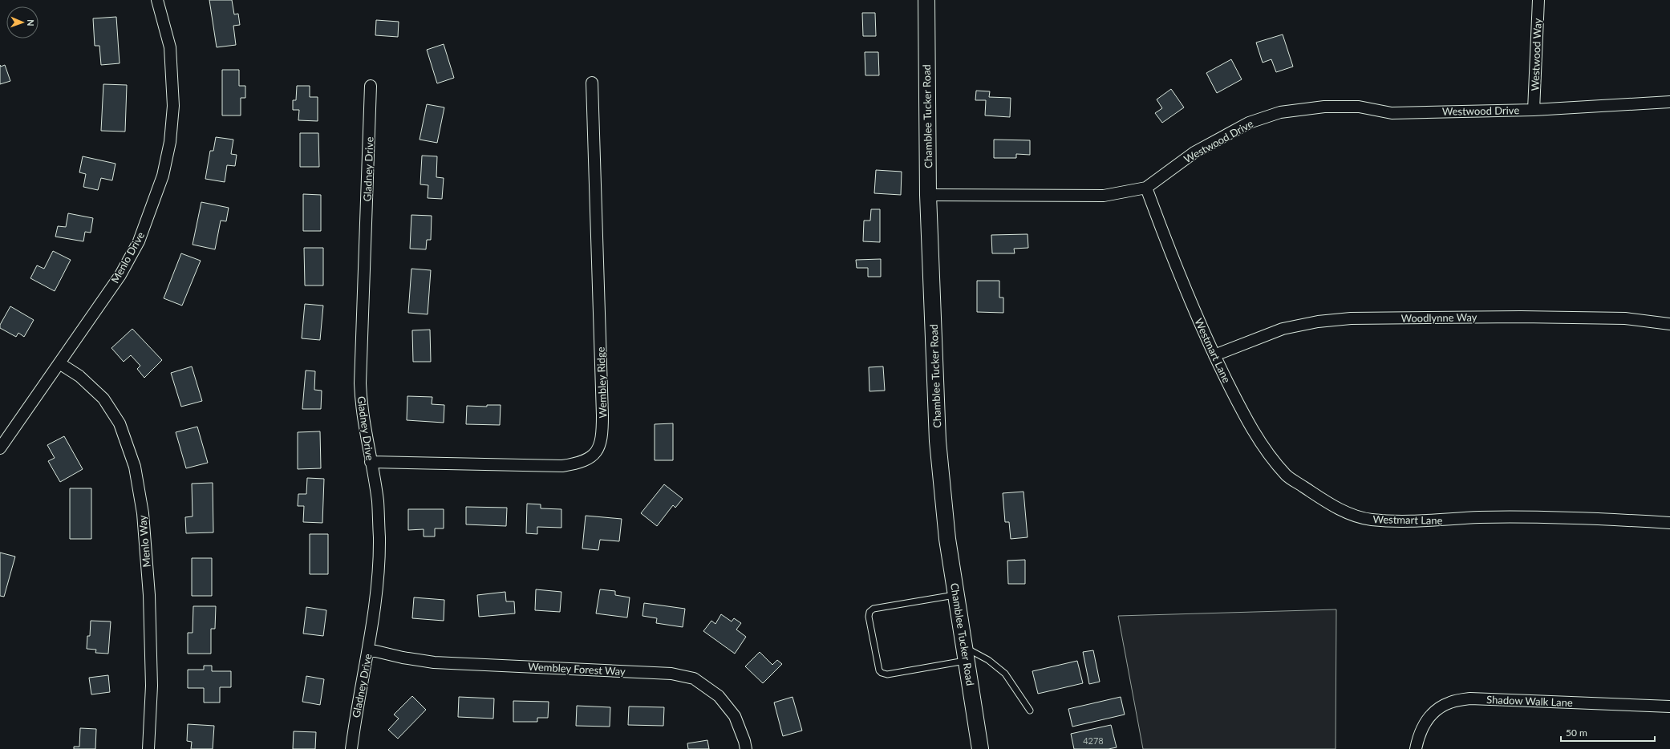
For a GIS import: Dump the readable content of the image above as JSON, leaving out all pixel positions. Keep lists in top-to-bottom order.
{
  "streets": {
    "main road": ["Chamblee Tucker Road"],
    "street": [
      "Westwood Way",
      "Westwood Drive",
      "Gladney Drive",
      "Menlo Drive",
      "Woodlynne Way",
      "Westmart Lane",
      "Wembley Ridge",
      "Menlo Way",
      "Wembley Forest Way",
      "Shadow Walk Lane"
    ]
  },
  "crossings": [
    ["Westwood Way", "Westwood Drive"],
    ["Westwood Drive", "Chamblee Tucker Road"],
    ["Westwood Drive", "Westmart Lane"],
    ["Gladney Drive", "Wembley Ridge"],
    ["Gladney Drive", "Wembley Forest Way"],
    ["Menlo Drive", "Menlo Way"],
    ["Woodlynne Way", "Westmart Lane"]
  ],
  "house_numbers": ["4278"],
  "scale_bar": "50 m",
  "north": "right"
}
